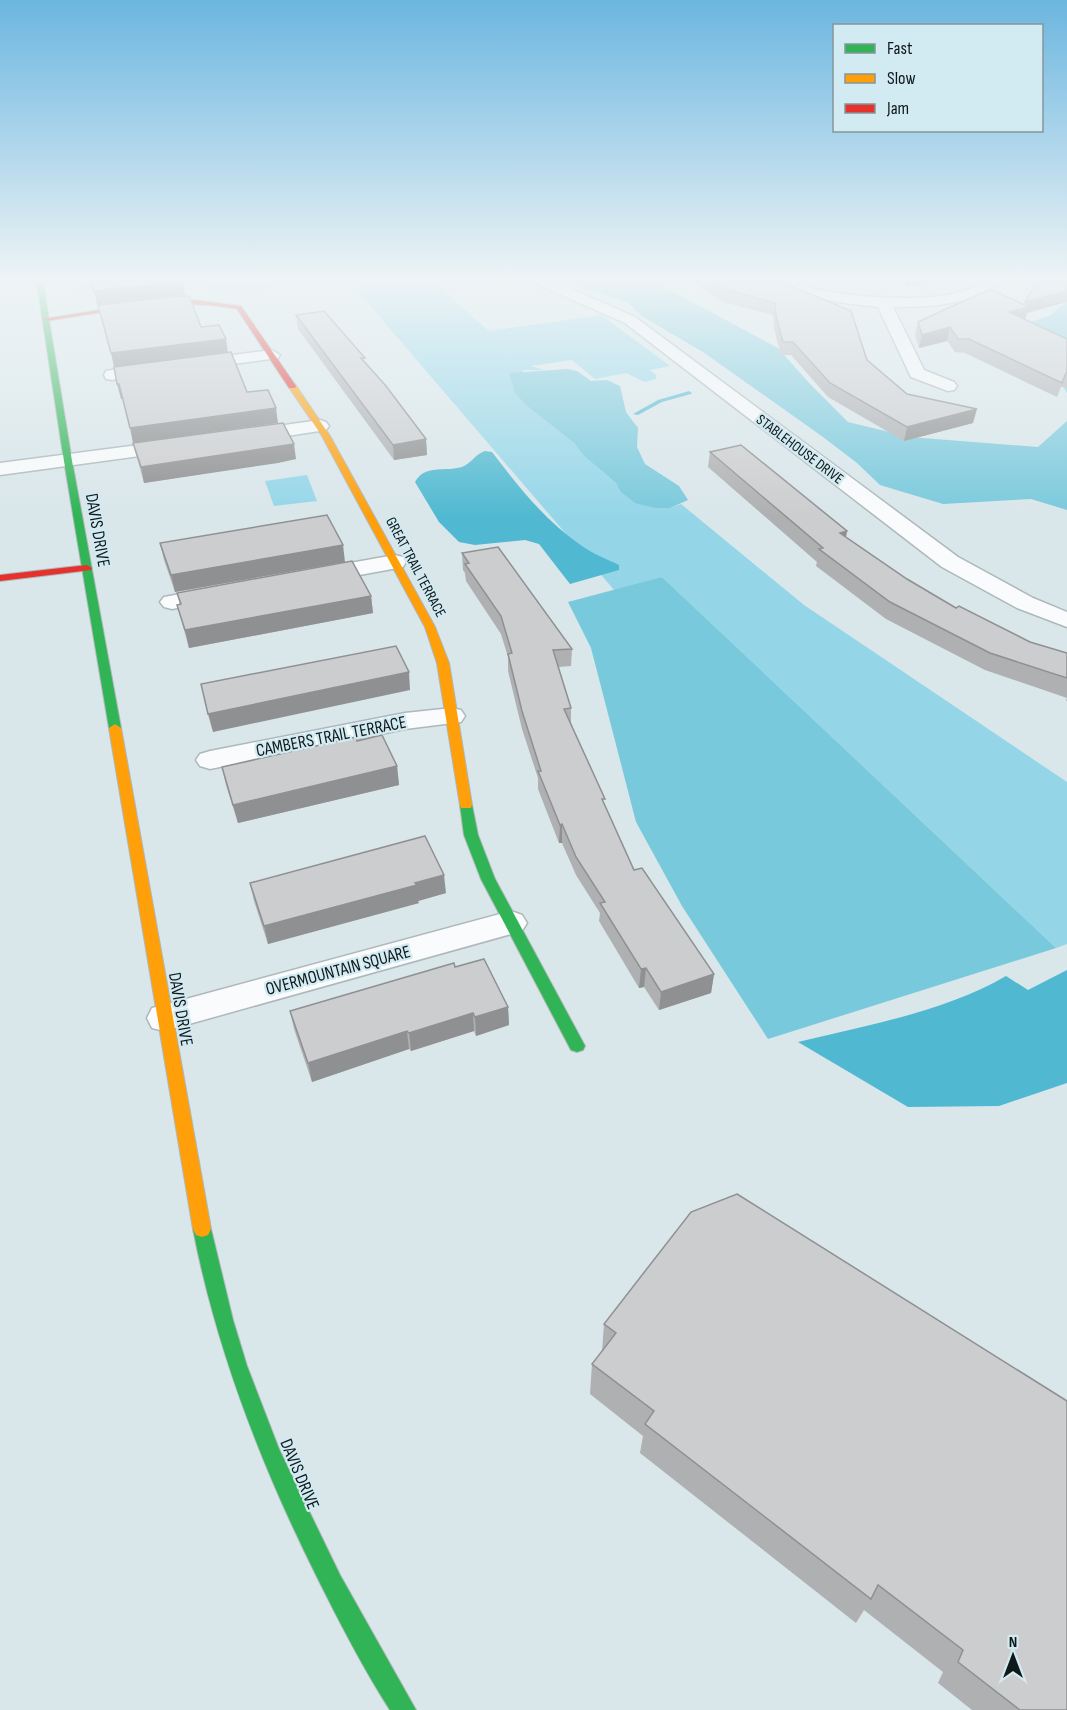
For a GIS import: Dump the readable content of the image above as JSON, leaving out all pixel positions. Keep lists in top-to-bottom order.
{
  "streets": {
    "main road": ["DAVIS DRIVE", "GREAT TRAIL TERRACE"],
    "street": ["STABLEHOUSE DRIVE", "CAMBERS TRAIL TERRACE", "OVERMOUNTAIN SQUARE"]
  },
  "crossings": [
    ["DAVIS DRIVE", "OVERMOUNTAIN SQUARE"],
    ["GREAT TRAIL TERRACE", "CAMBERS TRAIL TERRACE"],
    ["GREAT TRAIL TERRACE", "OVERMOUNTAIN SQUARE"]
  ],
  "legend": ["Fast", "Slow", "Jam"],
  "north": "top"
}
